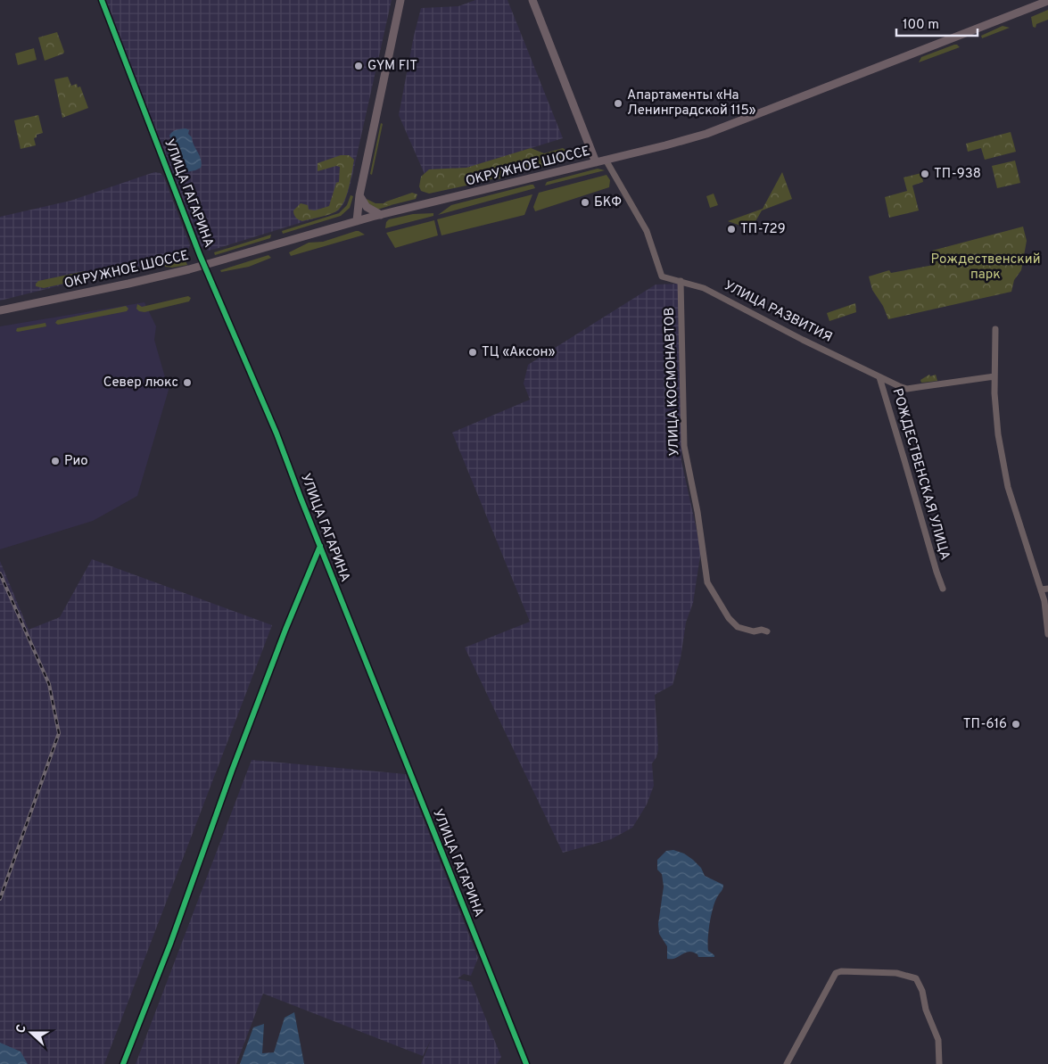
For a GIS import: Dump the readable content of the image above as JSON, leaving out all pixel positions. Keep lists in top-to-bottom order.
{
  "streets": {
    "main road": ["ОКРУЖНОЕ ШОССЕ"],
    "street": [
      "УЛИЦА ГАГАРИНА",
      "УЛИЦА РАЗВИТИЯ",
      "УЛИЦА КОСМОНАВТОВ",
      "РОЖДЕСТВЕНСКАЯ УЛИЦА"
    ]
  },
  "crossings": [
    ["ОКРУЖНОЕ ШОССЕ", "УЛИЦА ГАГАРИНА"],
    ["ОКРУЖНОЕ ШОССЕ", "УЛИЦА РАЗВИТИЯ"],
    ["УЛИЦА РАЗВИТИЯ", "УЛИЦА КОСМОНАВТОВ"],
    ["УЛИЦА РАЗВИТИЯ", "РОЖДЕСТВЕНСКАЯ УЛИЦА"]
  ],
  "parks": ["Рождественский парк"],
  "places": [
    "GYM FIT",
    "Апартаменты «На Ленинградской 115»",
    "ТП-938",
    "БКФ",
    "ТП-729",
    "ТЦ «Аксон»",
    "Север люкс",
    "Рио",
    "ТП-616"
  ],
  "scale_bar": "100 m",
  "north": "left"
}
